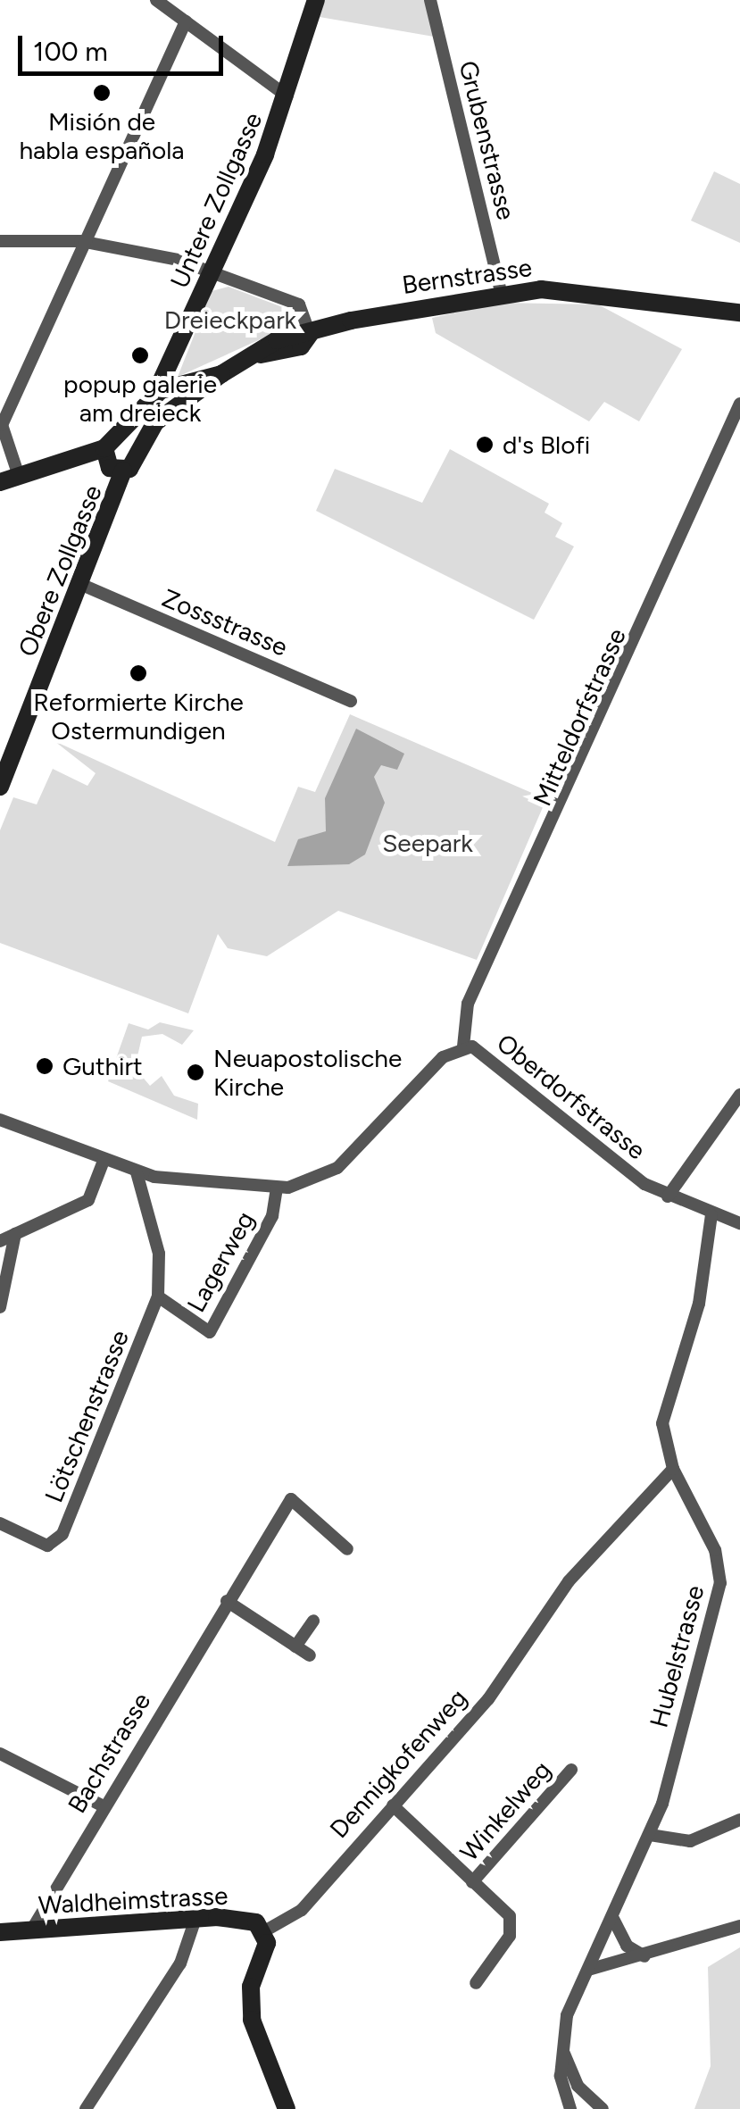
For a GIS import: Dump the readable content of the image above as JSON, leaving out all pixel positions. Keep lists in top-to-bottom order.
{
  "streets": {
    "street": [
      "Grubenstrasse",
      "Untere Zollgasse",
      "Bernstrasse",
      "Obere Zollgasse",
      "Zossstrasse",
      "Mitteldorfstrasse",
      "Oberdorfstrasse",
      "Lagerweg",
      "Lötschenstrasse",
      "Hubelstrasse",
      "Bachstrasse",
      "Dennigkofenweg",
      "Winkelweg",
      "Waldheimstrasse"
    ]
  },
  "crossings": [
    ["Grubenstrasse", "Bernstrasse"],
    ["Untere Zollgasse", "Bernstrasse"],
    ["Bernstrasse", "Obere Zollgasse"],
    ["Obere Zollgasse", "Zossstrasse"],
    ["Mitteldorfstrasse", "Oberdorfstrasse"],
    ["Oberdorfstrasse", "Lagerweg"],
    ["Oberdorfstrasse", "Hubelstrasse"],
    ["Lagerweg", "Lötschenstrasse"],
    ["Hubelstrasse", "Dennigkofenweg"],
    ["Bachstrasse", "Waldheimstrasse"],
    ["Dennigkofenweg", "Winkelweg"],
    ["Dennigkofenweg", "Waldheimstrasse"]
  ],
  "parks": ["Dreieckpark", "Seepark"],
  "places": [
    "Misión de habla española",
    "popup galerie am dreieck",
    "d's Blofi",
    "Reformierte Kirche Ostermundigen",
    "Guthirt",
    "Neuapostolische Kirche"
  ],
  "scale_bar": "100 m"
}
